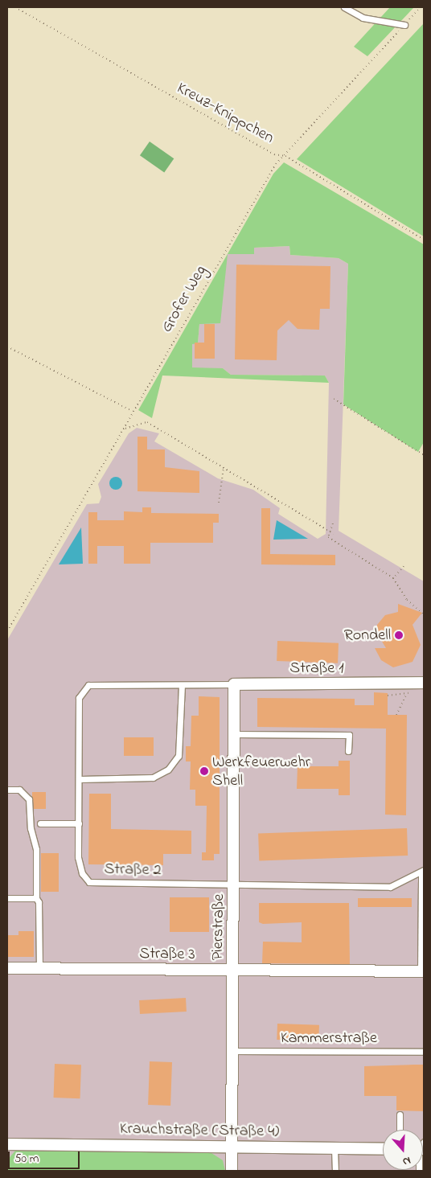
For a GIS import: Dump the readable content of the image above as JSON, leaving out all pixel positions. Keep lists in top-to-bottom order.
{
  "streets": {
    "street": [
      "Straße 1",
      "Pierstraße",
      "Straße 3",
      "Krauchstraße (Straße 4)"
    ],
    "lane": ["Straße 2", "Kammerstraße"],
    "path": ["Kreuz-Knippchen", "Grofer Weg"]
  },
  "crossings": [
    ["Kreuz-Knippchen", "Grofer Weg"],
    ["Straße 1", "Straße 2"],
    ["Straße 1", "Pierstraße"],
    ["Straße 2", "Pierstraße"],
    ["Pierstraße", "Straße 3"],
    ["Pierstraße", "Kammerstraße"],
    ["Pierstraße", "Krauchstraße (Straße 4)"]
  ],
  "places": ["Rondell", "Werkfeuerwehr Shell"],
  "scale_bar": "50 m",
  "north": "bottom"
}
